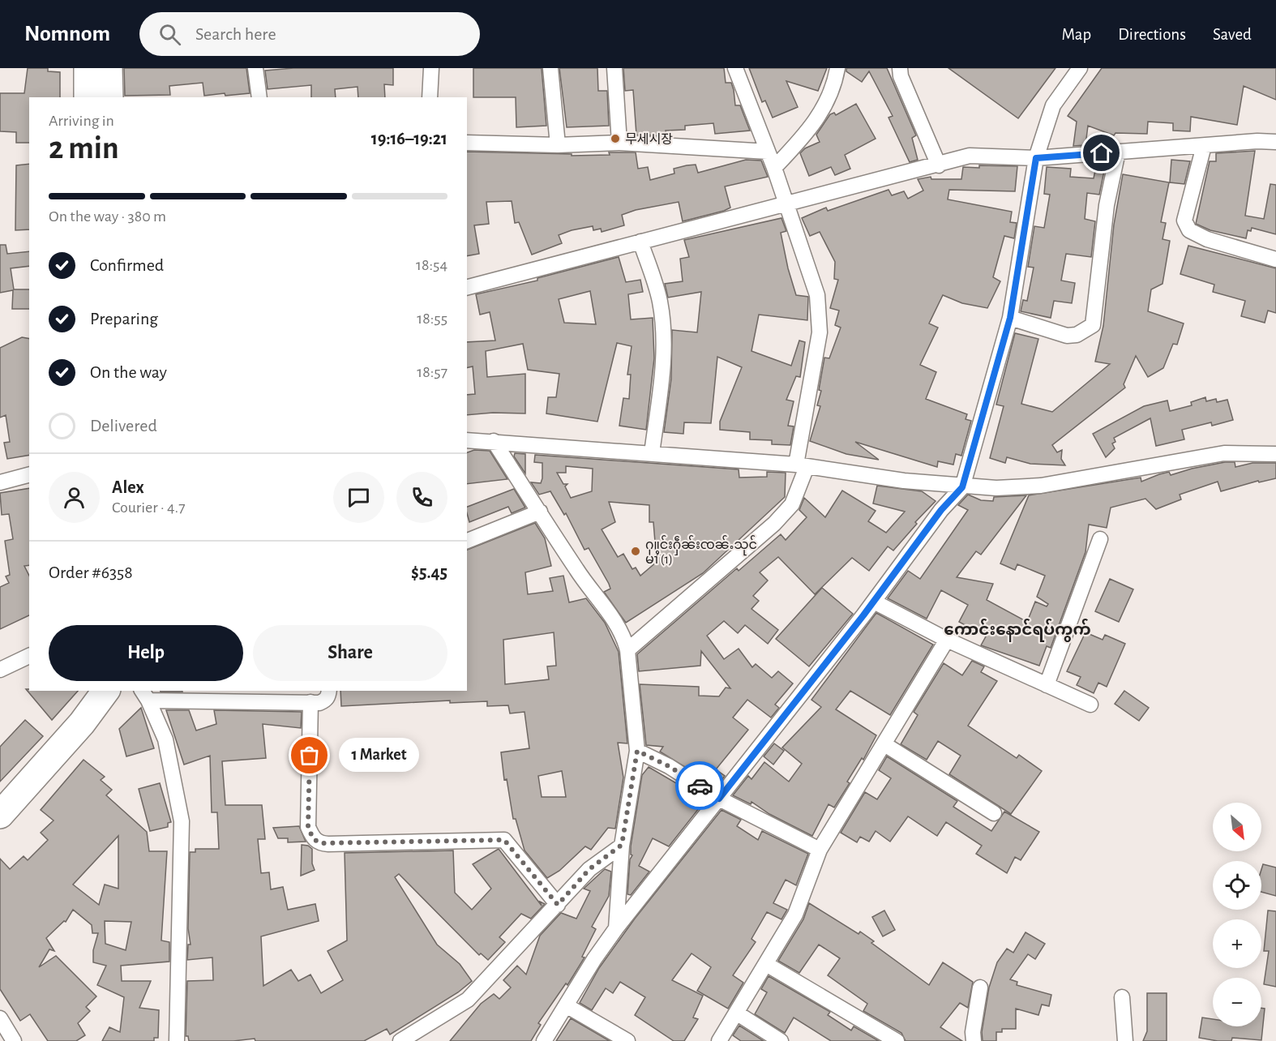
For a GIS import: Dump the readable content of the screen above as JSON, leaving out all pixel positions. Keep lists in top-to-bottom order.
{
  "districts": ["ကောင်းနောင်ရပ်ကွက်"],
  "places": ["무세시장", "ႁူင်းႁဵၼ်းၸၼ်ႉသုင် မၢႆ (1)", "1 Market"],
  "north": "bottom right",
  "page": {
    "header": "Nomnom",
    "search": "Search here",
    "nav": ["Map", "Directions", "Saved"],
    "heading": ["2 min", "Arriving in", "19:16–19:21"],
    "panel": [
      "Alex",
      "Courier · 4.7",
      "Order #6358",
      "$5.45"
    ],
    "bar": "On the way · 380 m",
    "list": [
      ["Confirmed", "18:54"],
      ["Preparing", "18:55"],
      ["On the way", "18:57"],
      "Delivered"
    ],
    "buttons": ["Help", "Share"],
    "bubble": "1 Market",
    "map_buttons": ["+", "−"]
  }
}
